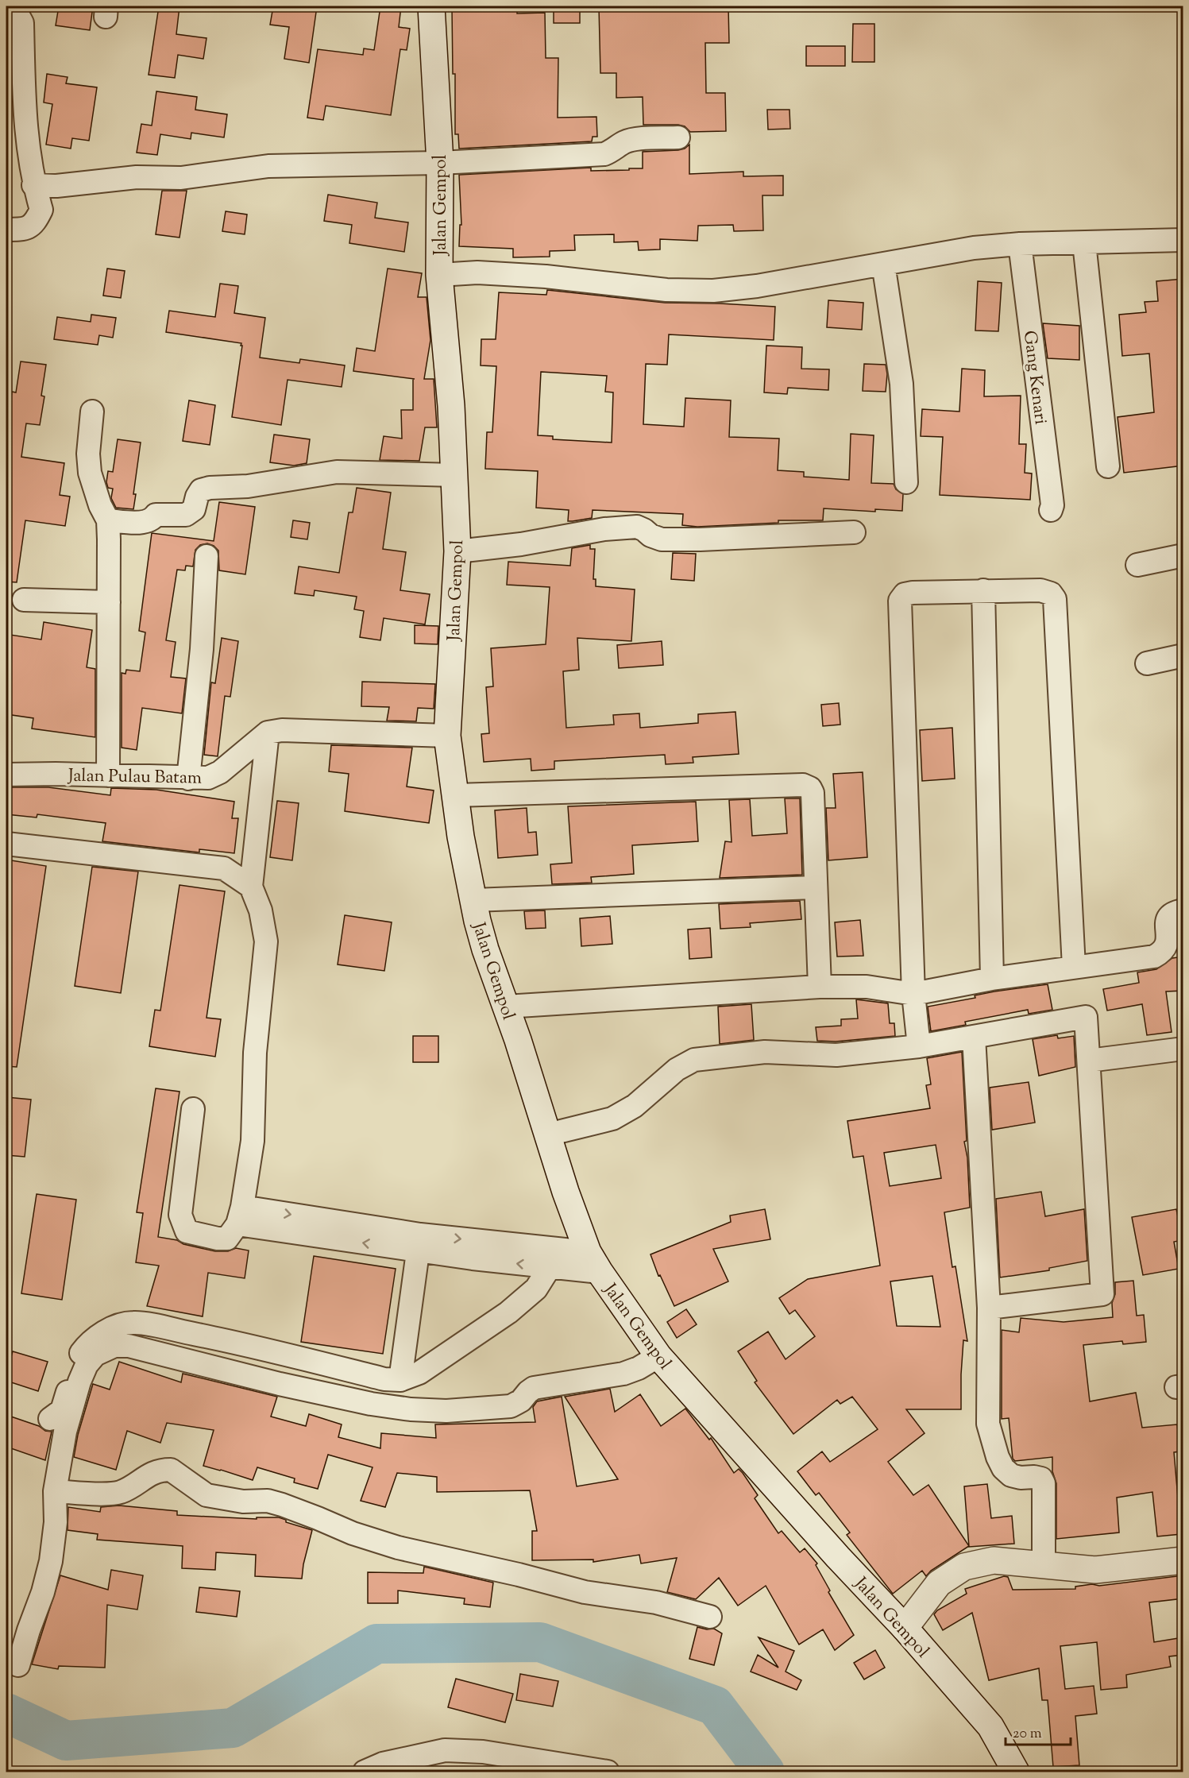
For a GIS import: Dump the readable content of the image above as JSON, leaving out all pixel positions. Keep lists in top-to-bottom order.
{
  "streets": {
    "main road": ["Jalan Gempol"],
    "street": ["Gang Kenari", "Jalan Pulau Batam"]
  },
  "scale_bar": "20 m"
}
